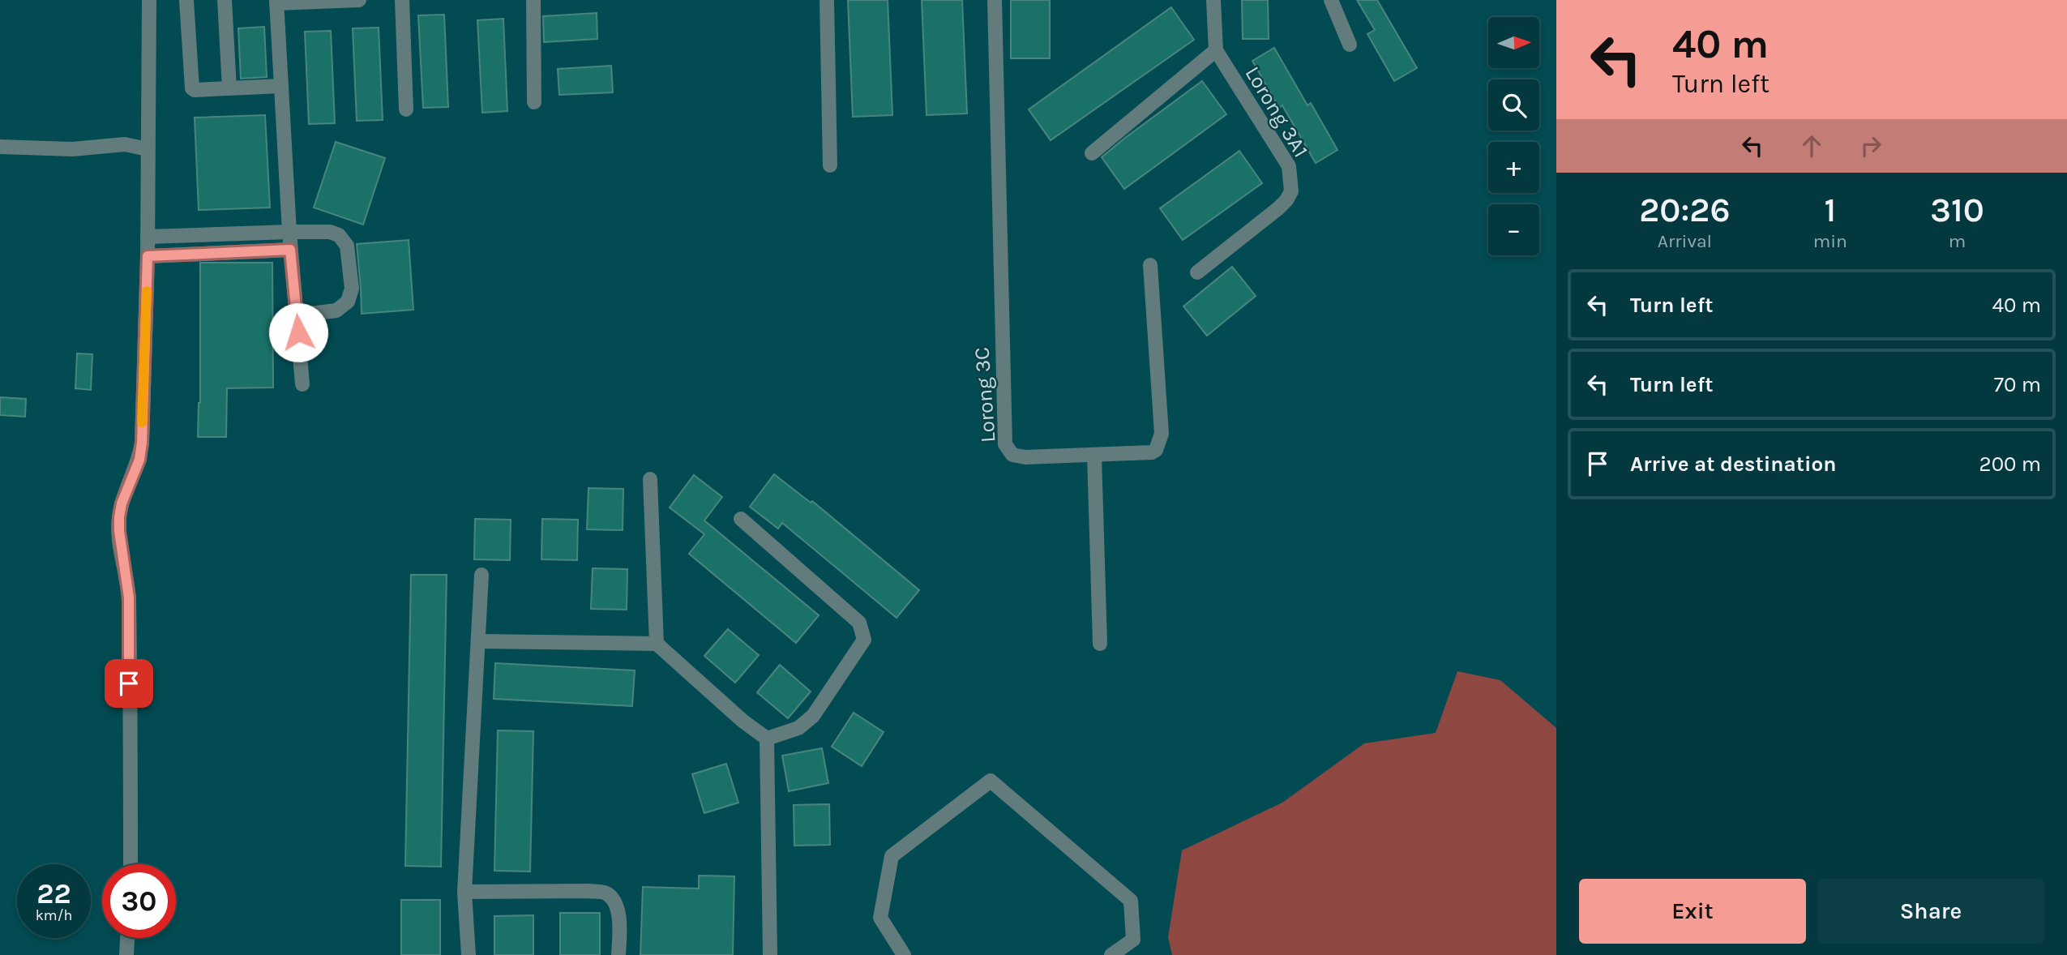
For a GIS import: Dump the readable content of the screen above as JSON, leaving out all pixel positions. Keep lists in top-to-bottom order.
{
  "streets": {
    "street": ["Lorong 3A1", "Lorong 3C"]
  },
  "north": "right",
  "page": {
    "turn": ["40 m", "Turn left"],
    "map_buttons": ["+", "−"],
    "eta": [
      "20:26",
      "Arrival",
      "1",
      "min",
      "310",
      "m"
    ],
    "list": [
      {
        "name": "Turn left",
        "value": "40 m"
      },
      {
        "name": "Turn left",
        "value": "70 m"
      },
      {
        "name": "Arrive at destination",
        "value": "200 m"
      }
    ],
    "speed": "22 km/h",
    "limit": "30",
    "buttons": ["Exit", "Share"]
  }
}
